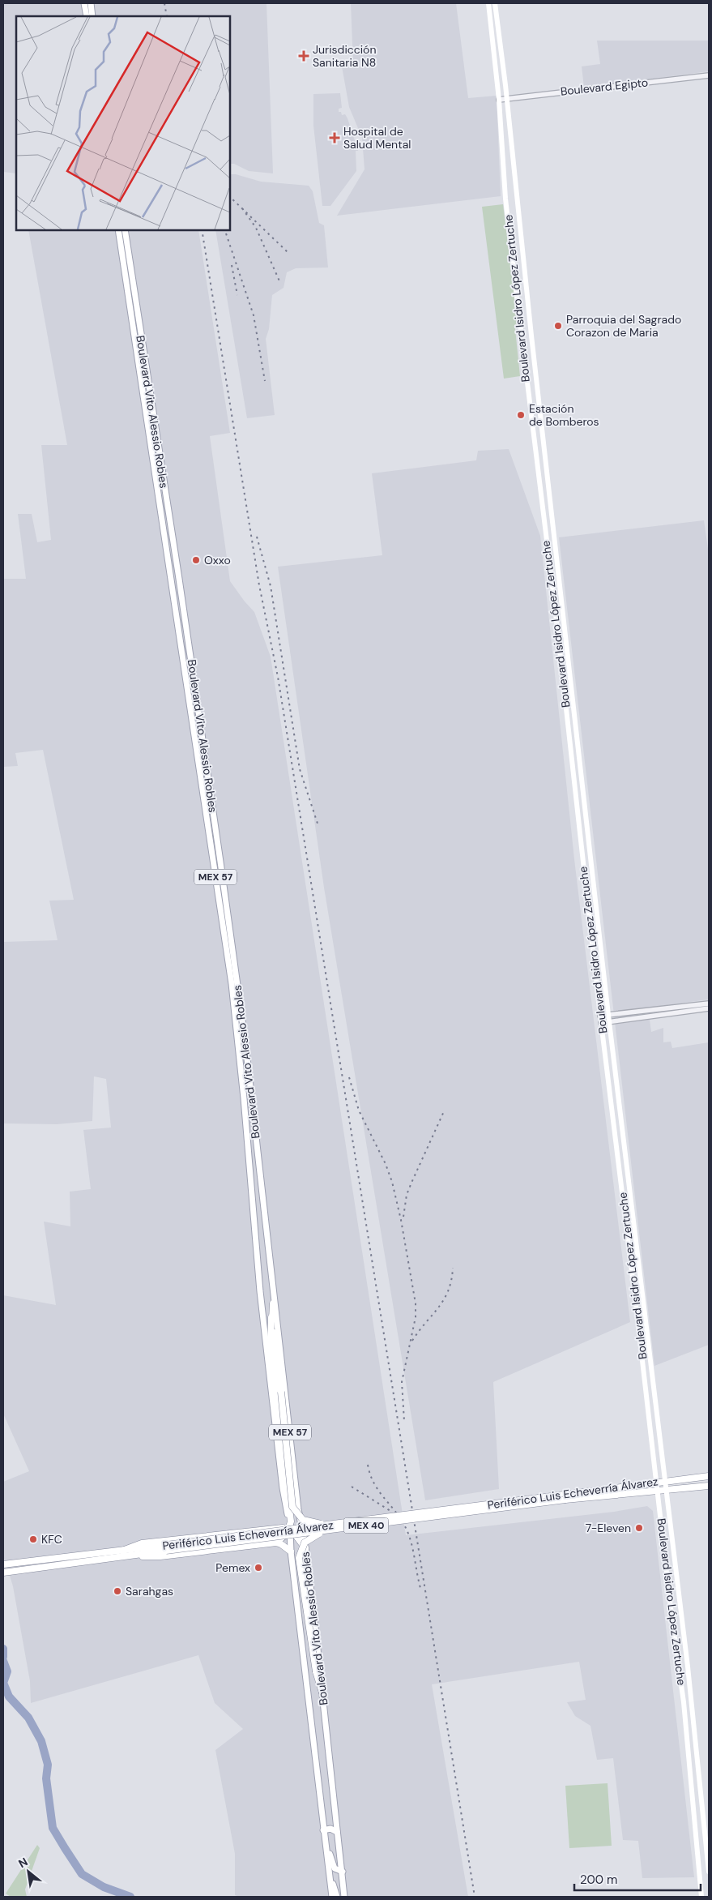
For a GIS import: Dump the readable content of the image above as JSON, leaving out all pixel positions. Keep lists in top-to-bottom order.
{
  "streets": {
    "highway": ["Periférico Luis Echeverría Álvarez", "MEX 40"],
    "main road": ["Boulevard Isidro López Zertuche", "Boulevard Vito Alessio Robles", "MEX 57"],
    "street": ["Boulevard Egipto"]
  },
  "crossings": [
    ["Boulevard Egipto", "Boulevard Isidro López Zertuche"],
    ["Boulevard Isidro López Zertuche", "Periférico Luis Echeverría Álvarez"]
  ],
  "places": {
    "health": ["Jurisdicción Sanitaria N8", "Hospital de Salud Mental"],
    "other": [
      "Parroquia del Sagrado Corazon de Maria",
      "Estación de Bomberos",
      "Oxxo",
      "7-Eleven",
      "KFC",
      "Pemex",
      "Sarahgas"
    ]
  },
  "scale_bar": "200 m",
  "north": "top left"
}
